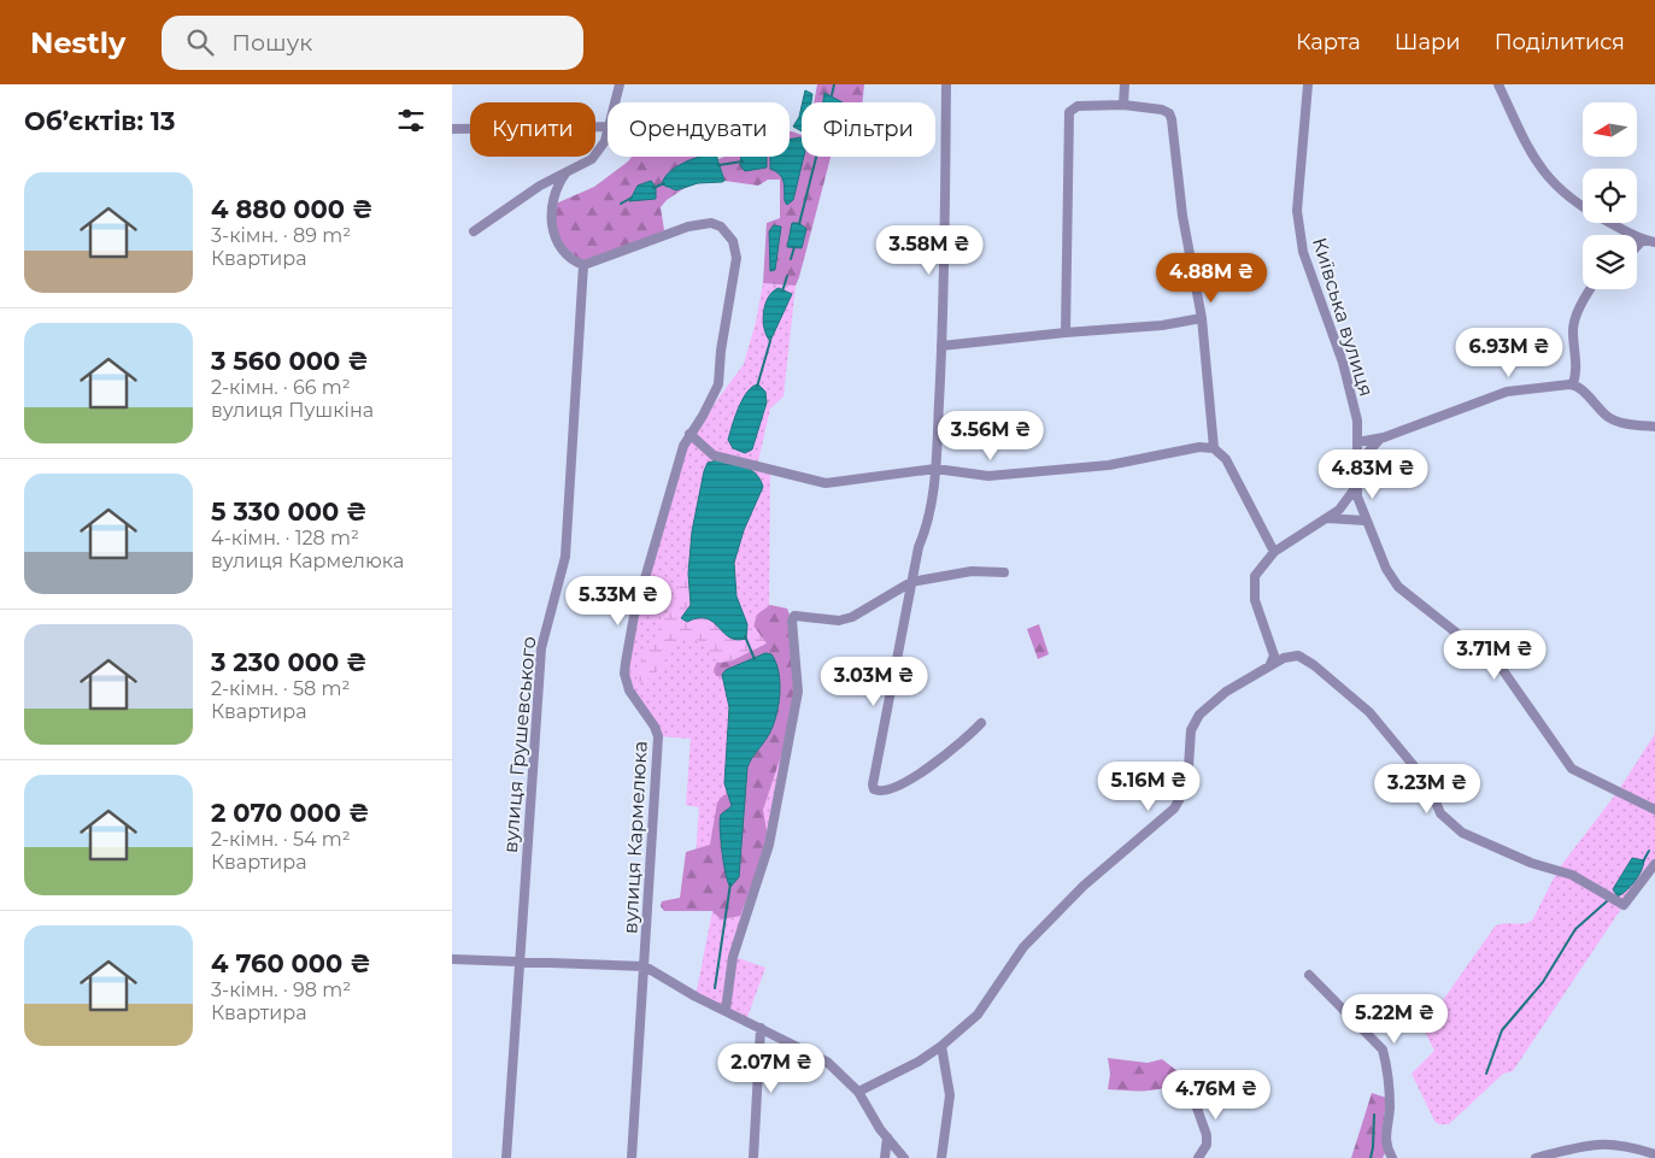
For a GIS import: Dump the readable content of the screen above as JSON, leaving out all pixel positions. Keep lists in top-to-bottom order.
{
  "streets": {
    "street": ["Київська вулиця", "вулиця Грушевського", "вулиця Кармелюка"]
  },
  "crossings": [
    ["вулиця Грушевського", "вулиця Кармелюка"]
  ],
  "north": "left",
  "page": {
    "header": "Nestly",
    "search": "Пошук",
    "nav": ["Карта", "Шари", "Поділитися"],
    "heading": "Об’єктів: 13",
    "chip": ["Купити", "Орендувати", "Фільтри"],
    "list": [
      {
        "name": "4 880 000 ₴",
        "note": "3-кімн. · 89 m² · Квартира"
      },
      {
        "name": "3 560 000 ₴",
        "note": "2-кімн. · 66 m² · вулиця Пушкіна"
      },
      {
        "name": "5 330 000 ₴",
        "note": "4-кімн. · 128 m² · вулиця Кармелюка"
      },
      {
        "name": "3 230 000 ₴",
        "note": "2-кімн. · 58 m² · Квартира"
      },
      {
        "name": "2 070 000 ₴",
        "note": "2-кімн. · 54 m² · Квартира"
      },
      {
        "name": "4 760 000 ₴",
        "note": "3-кімн. · 98 m² · Квартира"
      }
    ],
    "price": [
      "3.58M ₴",
      "4.88M ₴",
      "6.93M ₴",
      "3.56M ₴",
      "4.83M ₴",
      "5.33M ₴",
      "3.71M ₴",
      "3.03M ₴",
      "5.16M ₴",
      "3.23M ₴",
      "5.22M ₴",
      "2.07M ₴",
      "4.76M ₴"
    ]
  }
}
